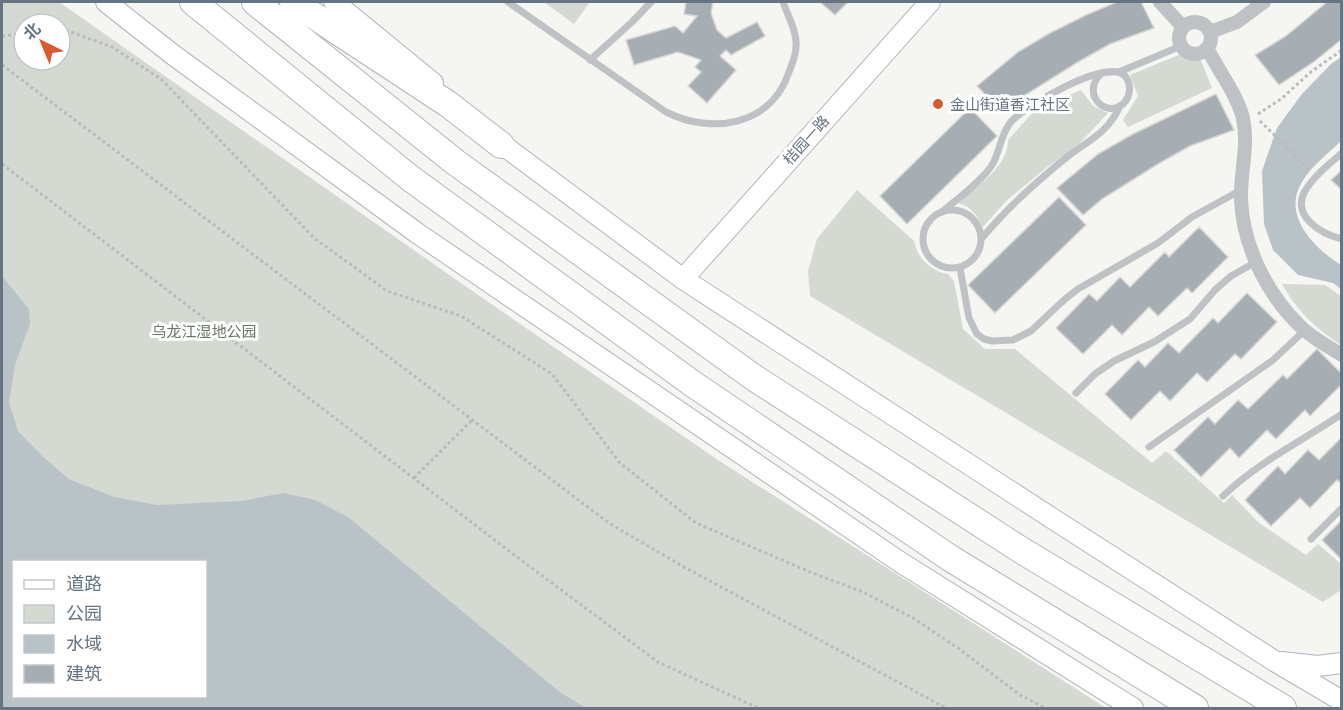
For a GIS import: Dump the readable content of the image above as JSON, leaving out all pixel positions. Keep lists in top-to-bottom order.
{
  "streets": {
    "main road": ["桔园一路"]
  },
  "parks": ["乌龙江湿地公园"],
  "places": ["金山街道香江社区"],
  "legend": [
    "道路",
    "公园",
    "水域",
    "建筑"
  ],
  "north": "top left"
}
